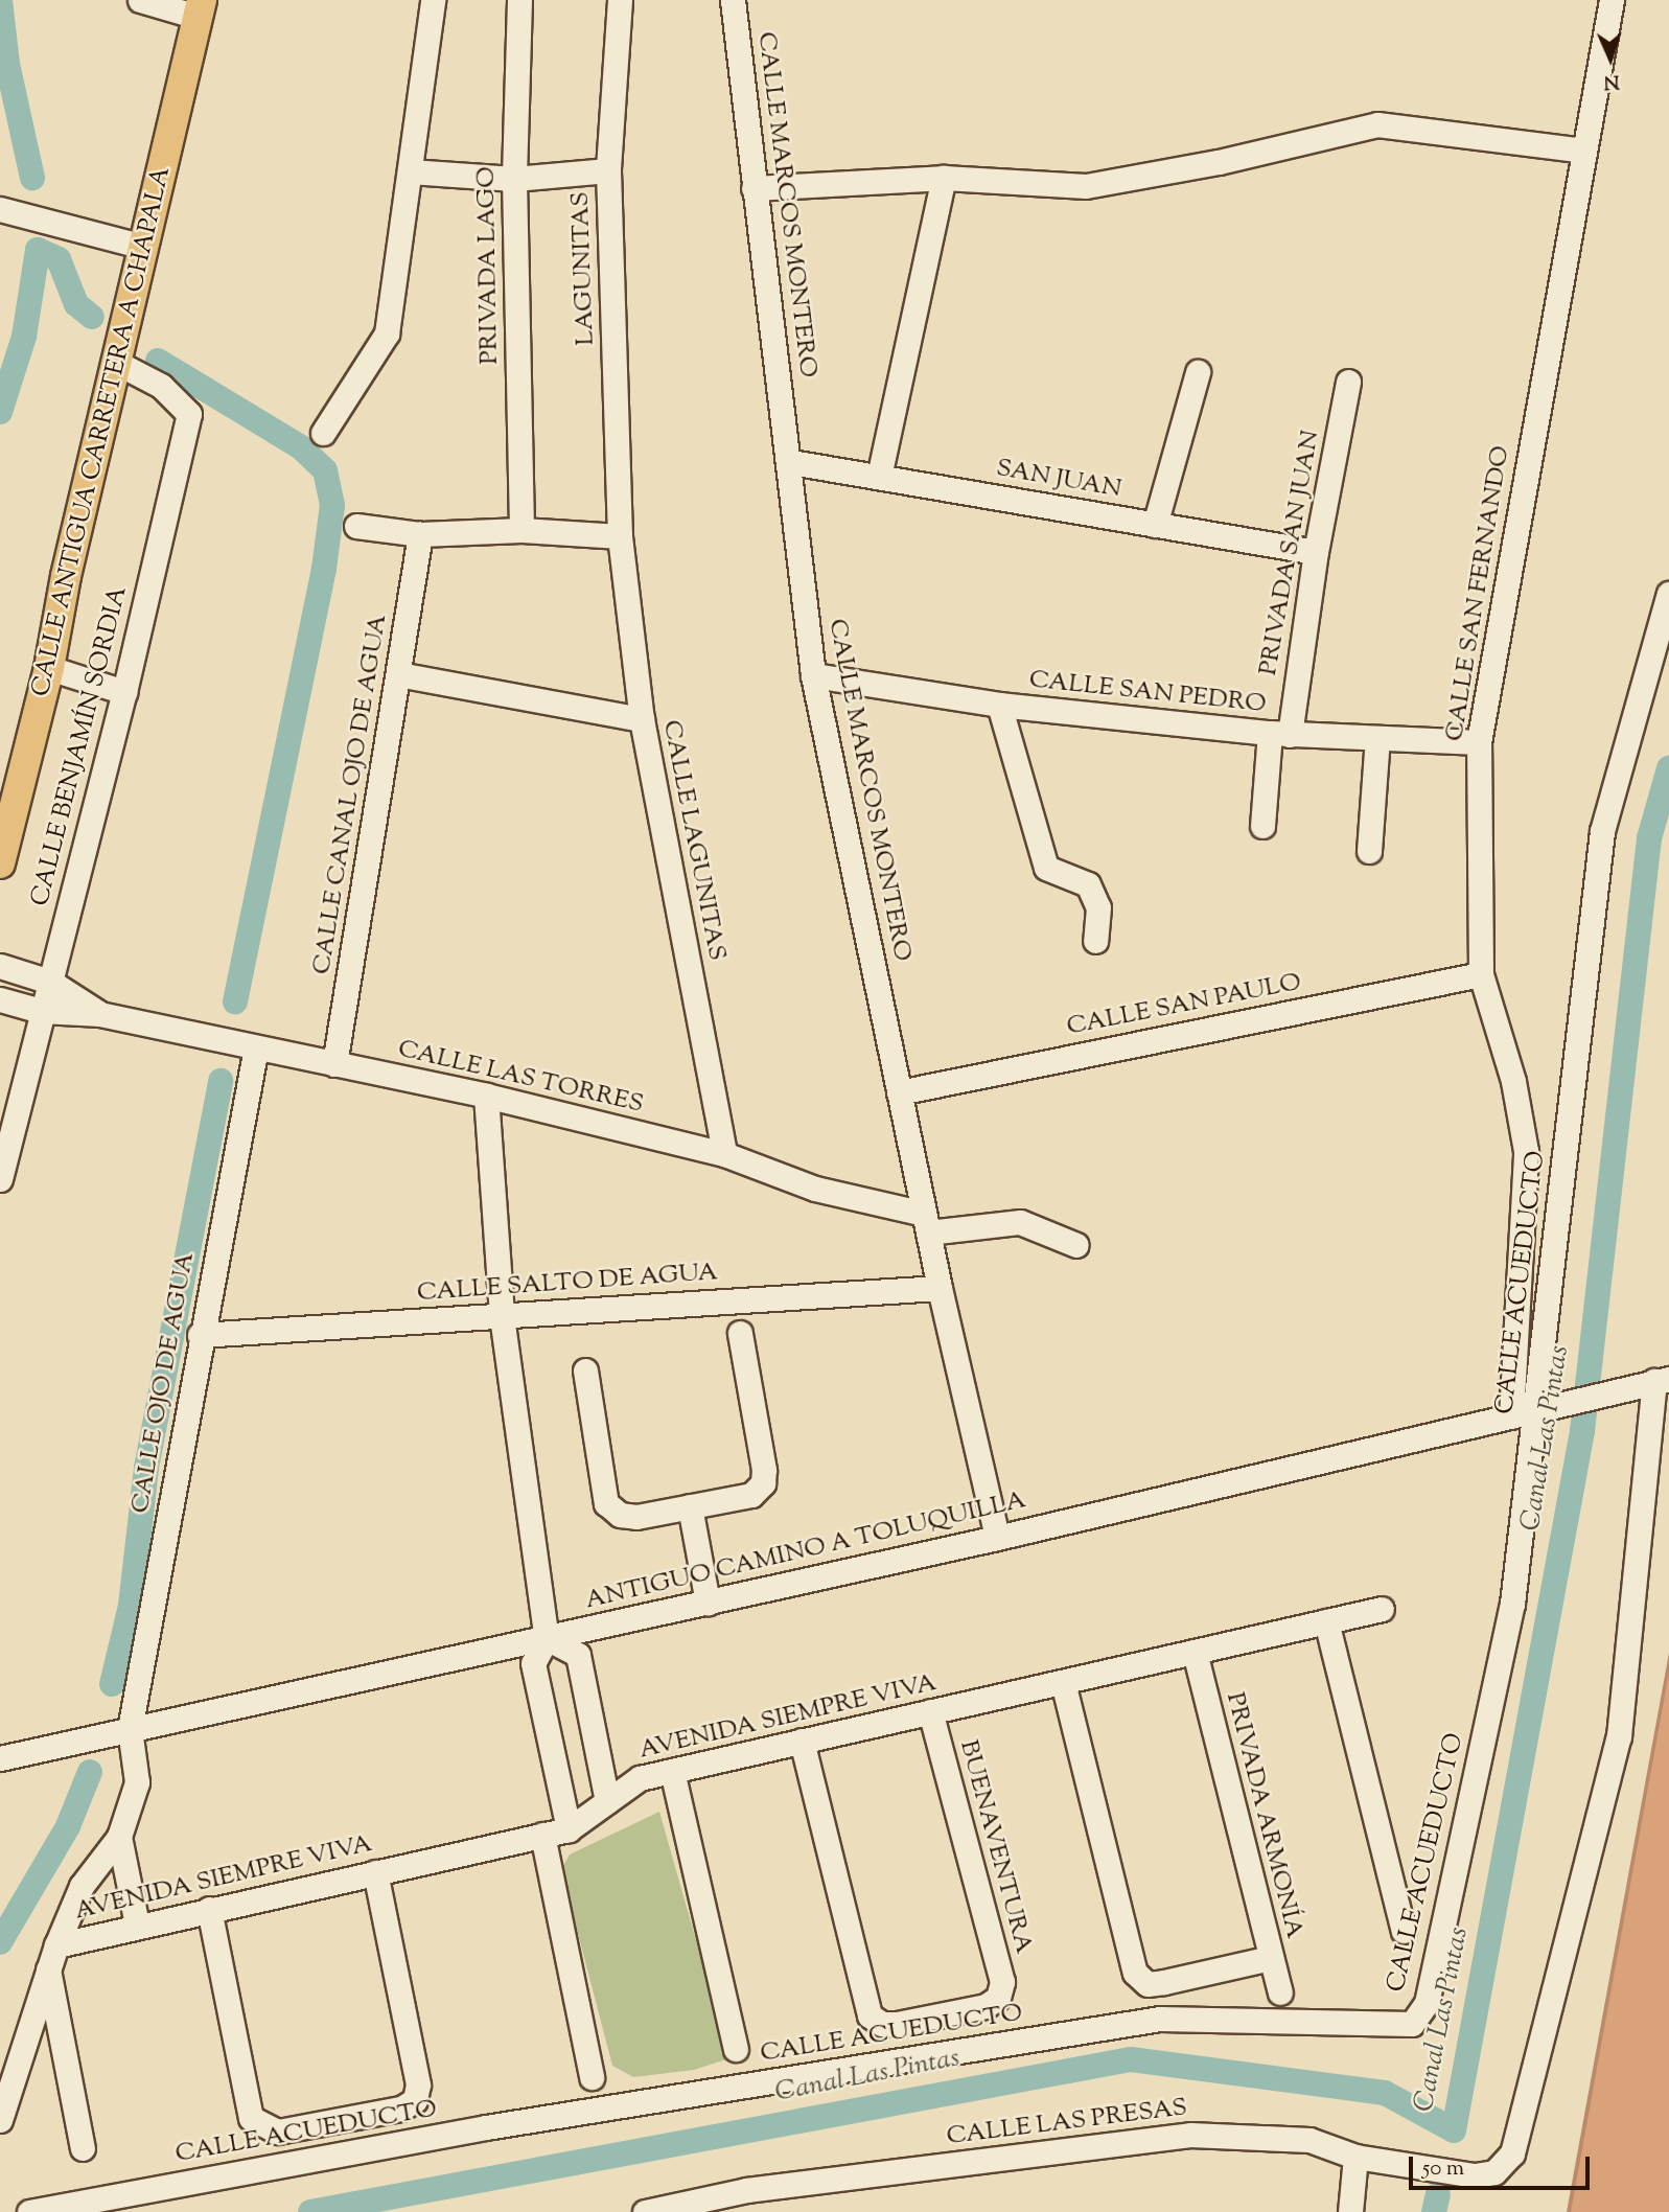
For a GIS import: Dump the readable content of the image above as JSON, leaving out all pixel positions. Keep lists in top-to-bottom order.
{
  "streets": {
    "main road": ["CALLE ANTIGUA CARRETERA A CHAPALA"],
    "street": [
      "CALLE MARCOS MONTERO",
      "PRIVADA LAGO",
      "LAGUNITAS",
      "SAN JUAN",
      "PRIVADA SAN JUAN",
      "CALLE SAN FERNANDO",
      "CALLE SAN PEDRO",
      "CALLE BENJAMÍN SORDIA",
      "CALLE CANAL OJO DE AGUA",
      "CALLE LAGUNITAS",
      "CALLE SAN PAULO",
      "CALLE LAS TORRES",
      "CALLE ACUEDUCTO",
      "CALLE SALTO DE AGUA",
      "CALLE OJO DE AGUA",
      "ANTIGUO CAMINO A TOLUQUILLA",
      "AVENIDA SIEMPRE VIVA",
      "PRIVADA ARMONÍA",
      "BUENAVENTURA",
      "CALLE LAS PRESAS"
    ]
  },
  "crossings": [
    ["CALLE MARCOS MONTERO", "SAN JUAN"],
    ["CALLE MARCOS MONTERO", "CALLE SAN PEDRO"],
    ["CALLE MARCOS MONTERO", "CALLE SAN PAULO"],
    ["CALLE MARCOS MONTERO", "CALLE LAS TORRES"],
    ["CALLE MARCOS MONTERO", "CALLE SALTO DE AGUA"],
    ["CALLE MARCOS MONTERO", "ANTIGUO CAMINO A TOLUQUILLA"],
    ["LAGUNITAS", "CALLE LAGUNITAS"],
    ["CALLE ANTIGUA CARRETERA A CHAPALA", "CALLE BENJAMÍN SORDIA"],
    ["SAN JUAN", "PRIVADA SAN JUAN"],
    ["PRIVADA SAN JUAN", "CALLE SAN PEDRO"],
    ["CALLE SAN FERNANDO", "CALLE SAN PEDRO"],
    ["CALLE SAN FERNANDO", "CALLE SAN PAULO"],
    ["CALLE SAN FERNANDO", "ANTIGUO CAMINO A TOLUQUILLA"],
    ["CALLE BENJAMÍN SORDIA", "CALLE LAS TORRES"],
    ["CALLE CANAL OJO DE AGUA", "CALLE LAS TORRES"],
    ["CALLE LAGUNITAS", "CALLE LAS TORRES"],
    ["CALLE LAS TORRES", "CALLE OJO DE AGUA"],
    ["CALLE ACUEDUCTO", "ANTIGUO CAMINO A TOLUQUILLA"],
    ["CALLE SALTO DE AGUA", "CALLE OJO DE AGUA"],
    ["CALLE OJO DE AGUA", "ANTIGUO CAMINO A TOLUQUILLA"],
    ["ANTIGUO CAMINO A TOLUQUILLA", "CALLE LAS PRESAS"],
    ["AVENIDA SIEMPRE VIVA", "PRIVADA ARMONÍA"],
    ["AVENIDA SIEMPRE VIVA", "BUENAVENTURA"]
  ],
  "water": ["Canal Las Pintas"],
  "scale_bar": "50 m",
  "north": "bottom"
}
